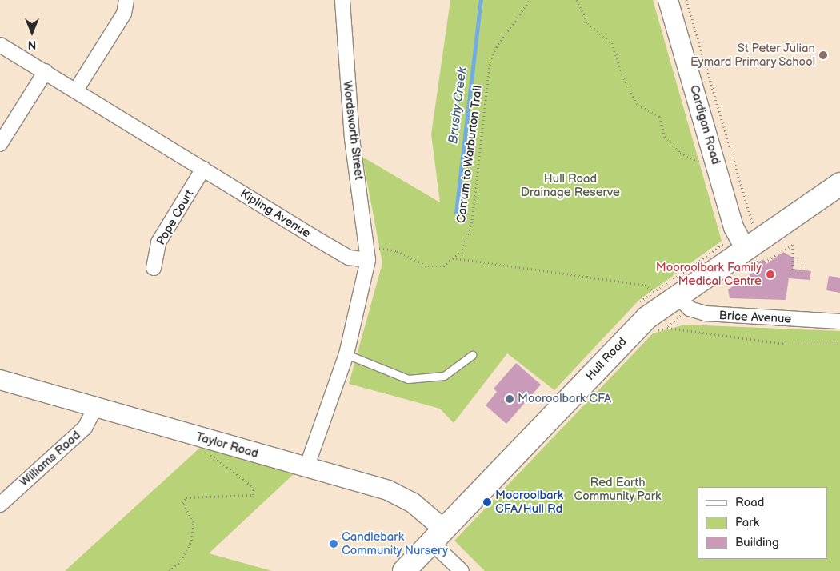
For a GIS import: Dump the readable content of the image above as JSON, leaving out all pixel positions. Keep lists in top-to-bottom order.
{
  "streets": {
    "main road": ["Hull Road"],
    "street": [
      "Cardigan Road",
      "Wordsworth Street",
      "Kipling Avenue",
      "Pope Court",
      "Brice Avenue",
      "Taylor Road",
      "Williams Road"
    ],
    "path": ["Carrum to Warburton Trail"]
  },
  "crossings": [
    ["Cardigan Road", "Hull Road"],
    ["Wordsworth Street", "Kipling Avenue"],
    ["Kipling Avenue", "Pope Court"],
    ["Brice Avenue", "Hull Road"],
    ["Hull Road", "Taylor Road"],
    ["Taylor Road", "Williams Road"]
  ],
  "water": ["Brushy Creek"],
  "parks": ["Hull Road Drainage Reserve", "Red Earth Community Park"],
  "places": [
    "St Peter Julian Eymard Primary School",
    "Mooroolbark Family Medical Centre",
    "Mooroolbark CFA",
    "Mooroolbark CFA/Hull Rd",
    "Candlebark Community Nursery"
  ],
  "legend": ["Road", "Park", "Building"],
  "north": "bottom"
}
